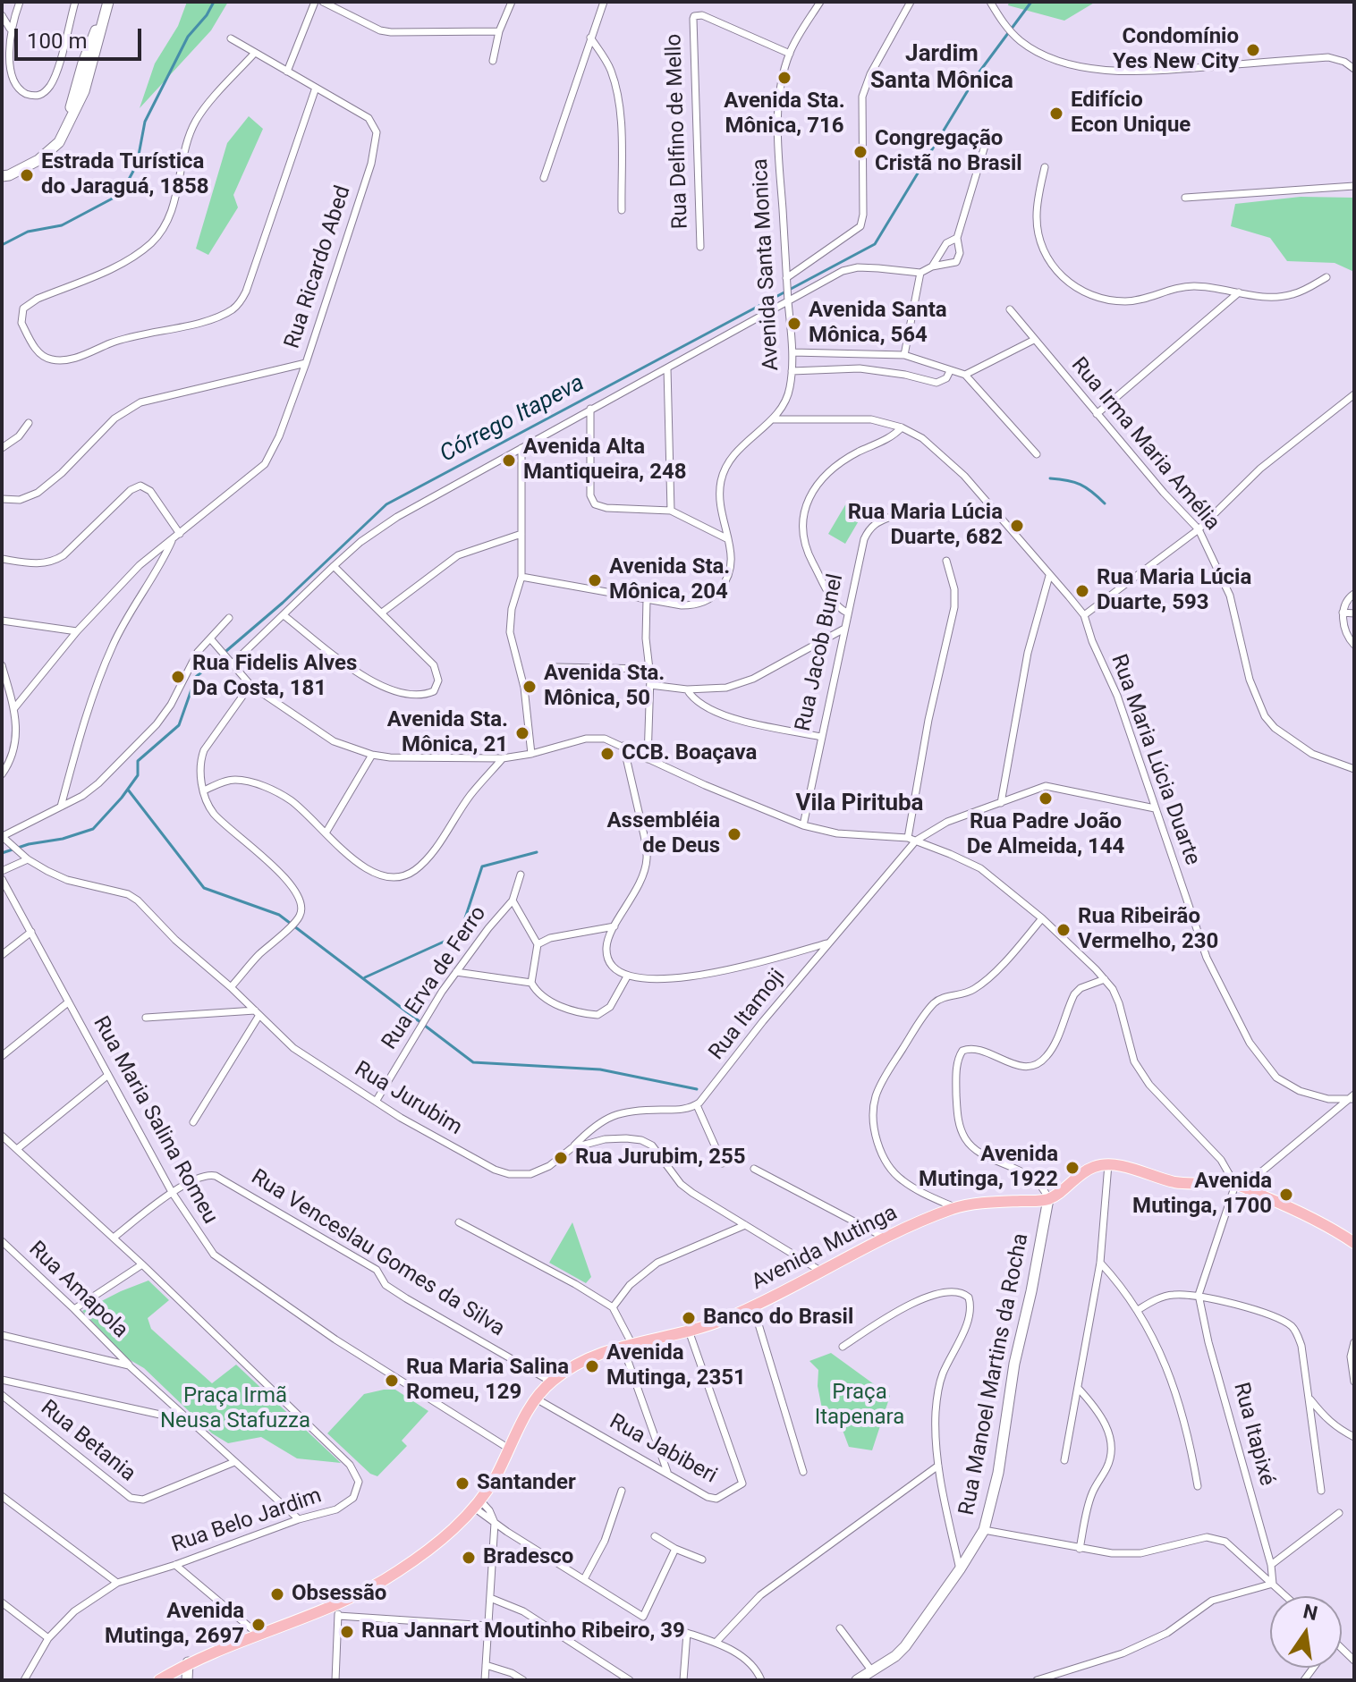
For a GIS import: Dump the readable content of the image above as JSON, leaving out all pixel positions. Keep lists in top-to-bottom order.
{
  "streets": {
    "main road": ["Avenida Mutinga", "Rua Manoel Martins da Rocha"],
    "street": [
      "Rua Delfino de Mello",
      "Avenida Santa Monica",
      "Rua Ricardo Abed",
      "Rua Irma Maria Amélia",
      "Rua Jacob Bunel",
      "Rua Maria Lúcia Duarte",
      "Rua Erva de Ferro",
      "Rua Itamoji",
      "Rua Jurubim",
      "Rua Maria Salina Romeu",
      "Rua Venceslau Gomes da Silva",
      "Rua Amapola",
      "Rua Itapixé",
      "Rua Betania",
      "Rua Jabiberi",
      "Rua Belo Jardim"
    ]
  },
  "crossings": [
    ["Rua Delfino de Mello", "Avenida Santa Monica"],
    ["Avenida Santa Monica", "Rua Maria Lúcia Duarte"],
    ["Rua Maria Lúcia Duarte", "Rua Itamoji"],
    ["Rua Erva de Ferro", "Rua Jurubim"],
    ["Rua Jurubim", "Avenida Mutinga"],
    ["Rua Maria Salina Romeu", "Avenida Mutinga"],
    ["Rua Maria Salina Romeu", "Rua Venceslau Gomes da Silva"],
    ["Avenida Mutinga", "Rua Venceslau Gomes da Silva"],
    ["Avenida Mutinga", "Rua Manoel Martins da Rocha"],
    ["Avenida Mutinga", "Rua Jabiberi"],
    ["Rua Venceslau Gomes da Silva", "Rua Belo Jardim"],
    ["Rua Amapola", "Rua Betania"],
    ["Rua Amapola", "Rua Belo Jardim"]
  ],
  "districts": ["Jardim Santa Mônica", "Vila Pirituba"],
  "water": ["Córrego Itapeva"],
  "parks": ["Praça Itapenara", "Praça Irmã Neusa Stafuzza"],
  "places": [
    "Condomínio Yes New City",
    "Avenida Sta. Mônica, 716",
    "Edifício Econ Unique",
    "Congregação Cristã no Brasil",
    "Estrada Turística do Jaraguá, 1858",
    "Avenida Santa Mônica, 564",
    "Avenida Alta Mantiqueira, 248",
    "Rua Maria Lúcia Duarte, 682",
    "Avenida Sta. Mônica, 204",
    "Rua Maria Lúcia Duarte, 593",
    "Rua Fidelis Alves Da Costa, 181",
    "Avenida Sta. Mônica, 50",
    "Avenida Sta. Mônica, 21",
    "CCB. Boaçava",
    "Rua Padre João De Almeida, 144",
    "Assembléia de Deus",
    "Rua Ribeirão Vermelho, 230",
    "Rua Jurubim, 255",
    "Avenida Mutinga, 1922",
    "Avenida Mutinga, 1700",
    "Banco do Brasil",
    "Avenida Mutinga, 2351",
    "Rua Maria Salina Romeu, 129",
    "Santander",
    "Bradesco",
    "Obsessão",
    "Avenida Mutinga, 2697",
    "Rua Jannart Moutinho Ribeiro, 39"
  ],
  "scale_bar": "100 m",
  "north": "top"
}
